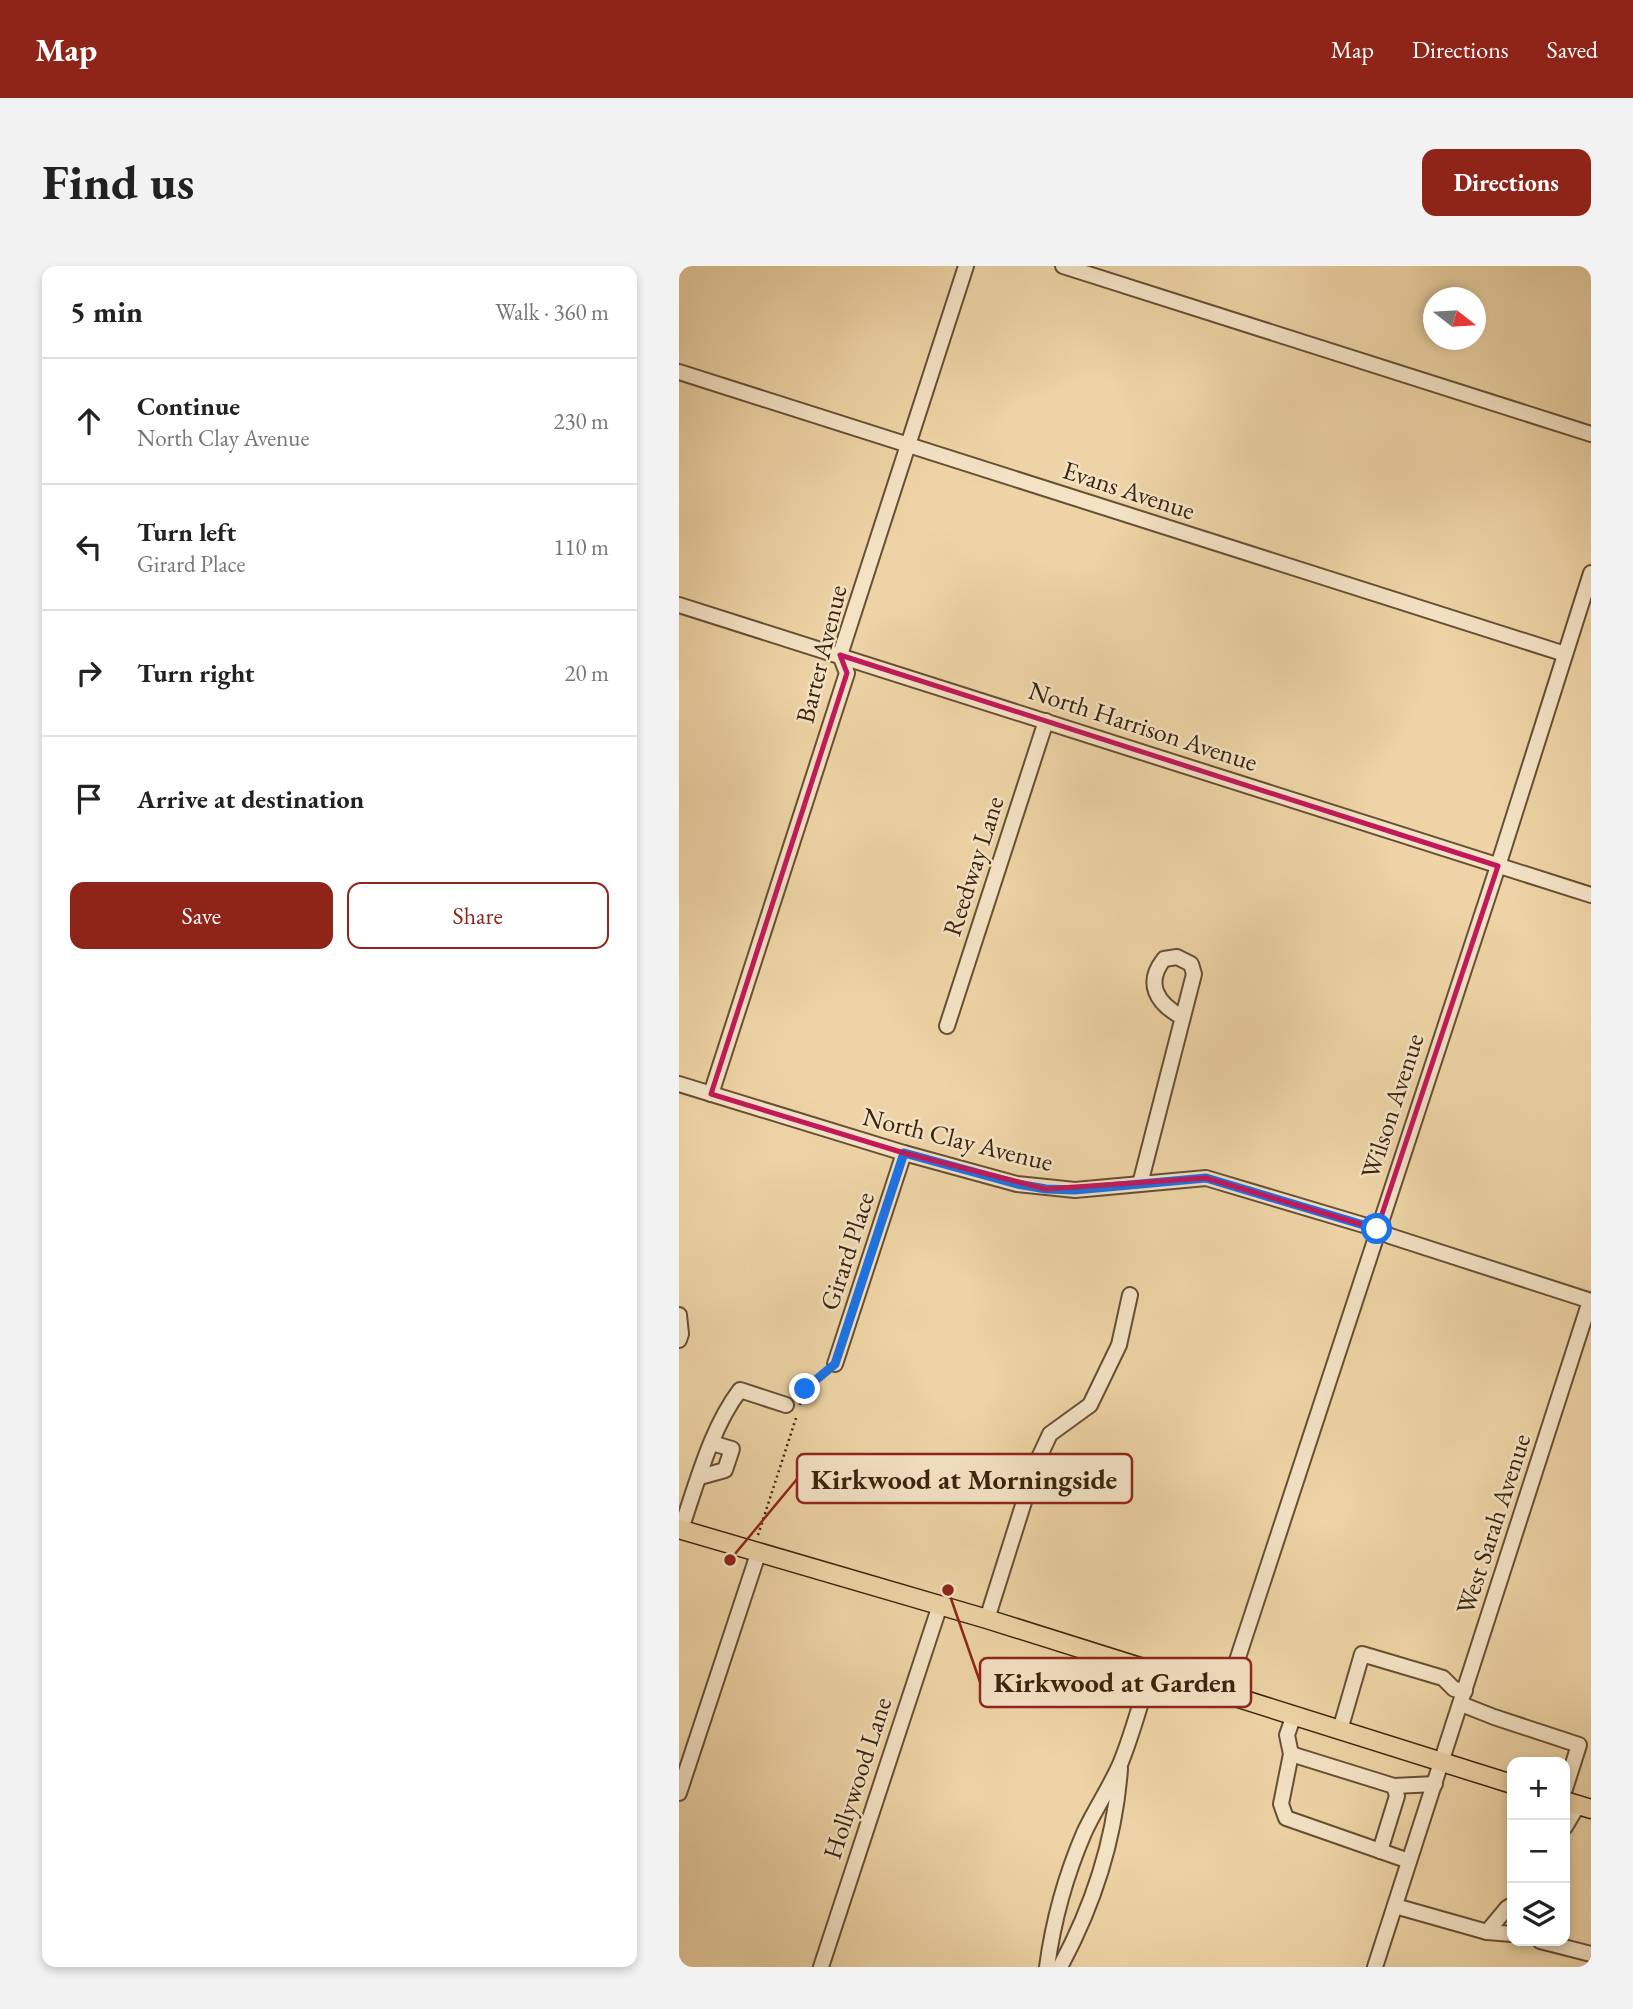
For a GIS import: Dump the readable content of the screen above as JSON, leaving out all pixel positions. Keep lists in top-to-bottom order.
{
  "streets": {
    "street": [
      "Evans Avenue",
      "Barter Avenue",
      "North Harrison Avenue",
      "Reedway Lane",
      "Wilson Avenue",
      "North Clay Avenue",
      "Girard Place",
      "West Sarah Avenue",
      "Hollywood Lane"
    ]
  },
  "crossings": [
    ["Evans Avenue", "Barter Avenue"],
    ["Evans Avenue", "Wilson Avenue"],
    ["Barter Avenue", "North Harrison Avenue"],
    ["Barter Avenue", "North Clay Avenue"],
    ["North Harrison Avenue", "Reedway Lane"],
    ["North Harrison Avenue", "Wilson Avenue"],
    ["Wilson Avenue", "North Clay Avenue"],
    ["North Clay Avenue", "Girard Place"],
    ["North Clay Avenue", "West Sarah Avenue"]
  ],
  "places": ["Kirkwood at Morningside", "Kirkwood at Garden"],
  "north": "right",
  "page": {
    "header": "Map",
    "nav": ["Map", "Directions", "Saved"],
    "buttons": [
      "Directions",
      ["Save", "Share"]
    ],
    "title": "Find us",
    "heading": ["5 min", "Walk · 360 m"],
    "list": [
      ["Continue", "North Clay Avenue", "230 m"],
      ["Turn left", "Girard Place", "110 m"],
      ["Turn right", "20 m"],
      "Arrive at destination"
    ],
    "map_buttons": ["+", "−"]
  }
}
